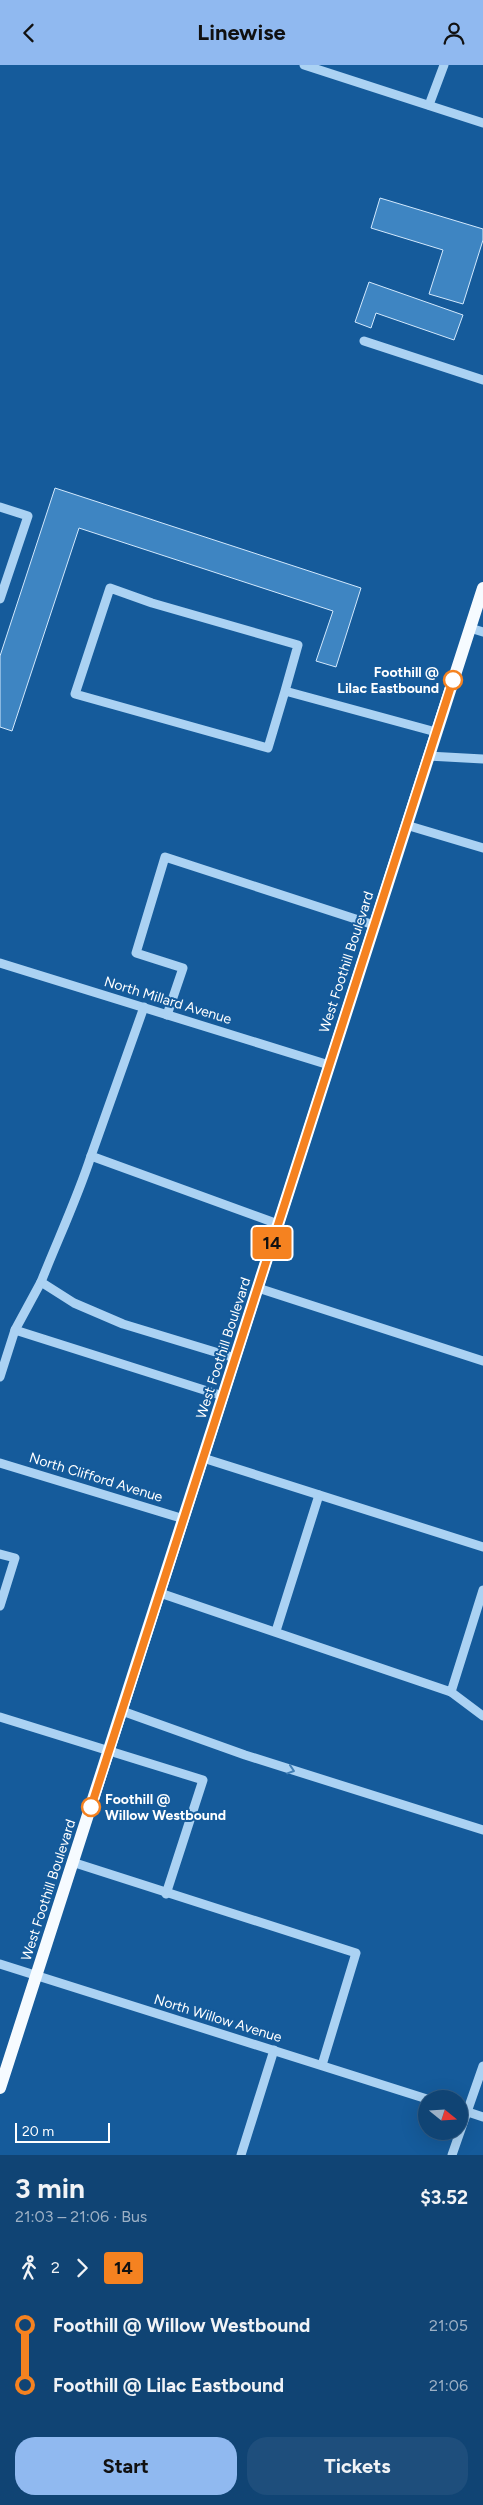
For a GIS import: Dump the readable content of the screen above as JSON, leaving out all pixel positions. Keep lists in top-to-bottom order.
{
  "streets": {
    "main road": ["West Foothill Boulevard"],
    "street": ["North Millard Avenue", "North Clifford Avenue", "North Willow Avenue"]
  },
  "crossings": [
    ["West Foothill Boulevard", "North Millard Avenue"],
    ["West Foothill Boulevard", "North Clifford Avenue"],
    ["West Foothill Boulevard", "North Willow Avenue"]
  ],
  "places": ["Foothill @ Lilac Eastbound", "Foothill @ Willow Westbound"],
  "lines": ["bus line 14"],
  "scale_bar": "20 m",
  "north": "right",
  "page": {
    "header": "Linewise",
    "on_map": "14",
    "scale": "20 m",
    "heading": ["3 min", "21:03 – 21:06 · Bus", "$3.52"],
    "legs": ["2", "14"],
    "list": [
      {
        "name": "Foothill @ Willow Westbound",
        "value": "21:05"
      },
      {
        "name": "Foothill @ Lilac Eastbound",
        "value": "21:06"
      }
    ],
    "buttons": ["Start", "Tickets"]
  }
}
